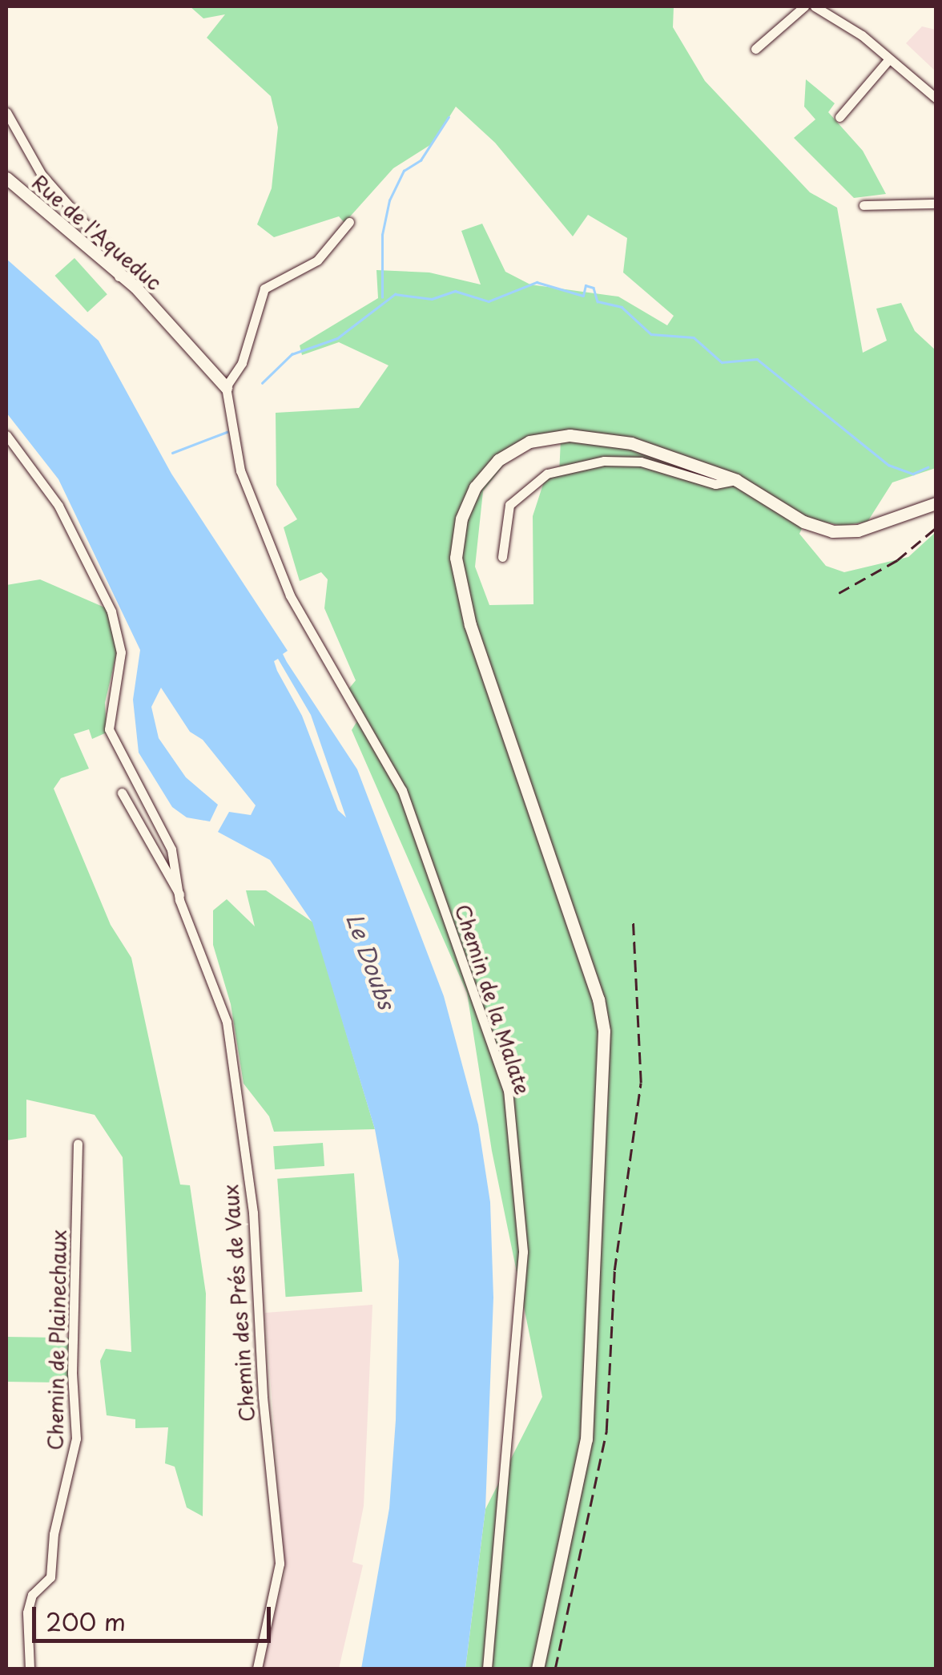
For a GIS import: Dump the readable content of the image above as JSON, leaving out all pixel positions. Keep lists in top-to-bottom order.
{
  "streets": {
    "main road": ["Rue de l'Aqueduc"],
    "street": ["Chemin de la Malate", "Chemin des Prés de Vaux", "Chemin de Plainechaux"]
  },
  "crossings": [
    ["Rue de l'Aqueduc", "Chemin de la Malate"]
  ],
  "water": ["Le Doubs"],
  "scale_bar": "200 m"
}
